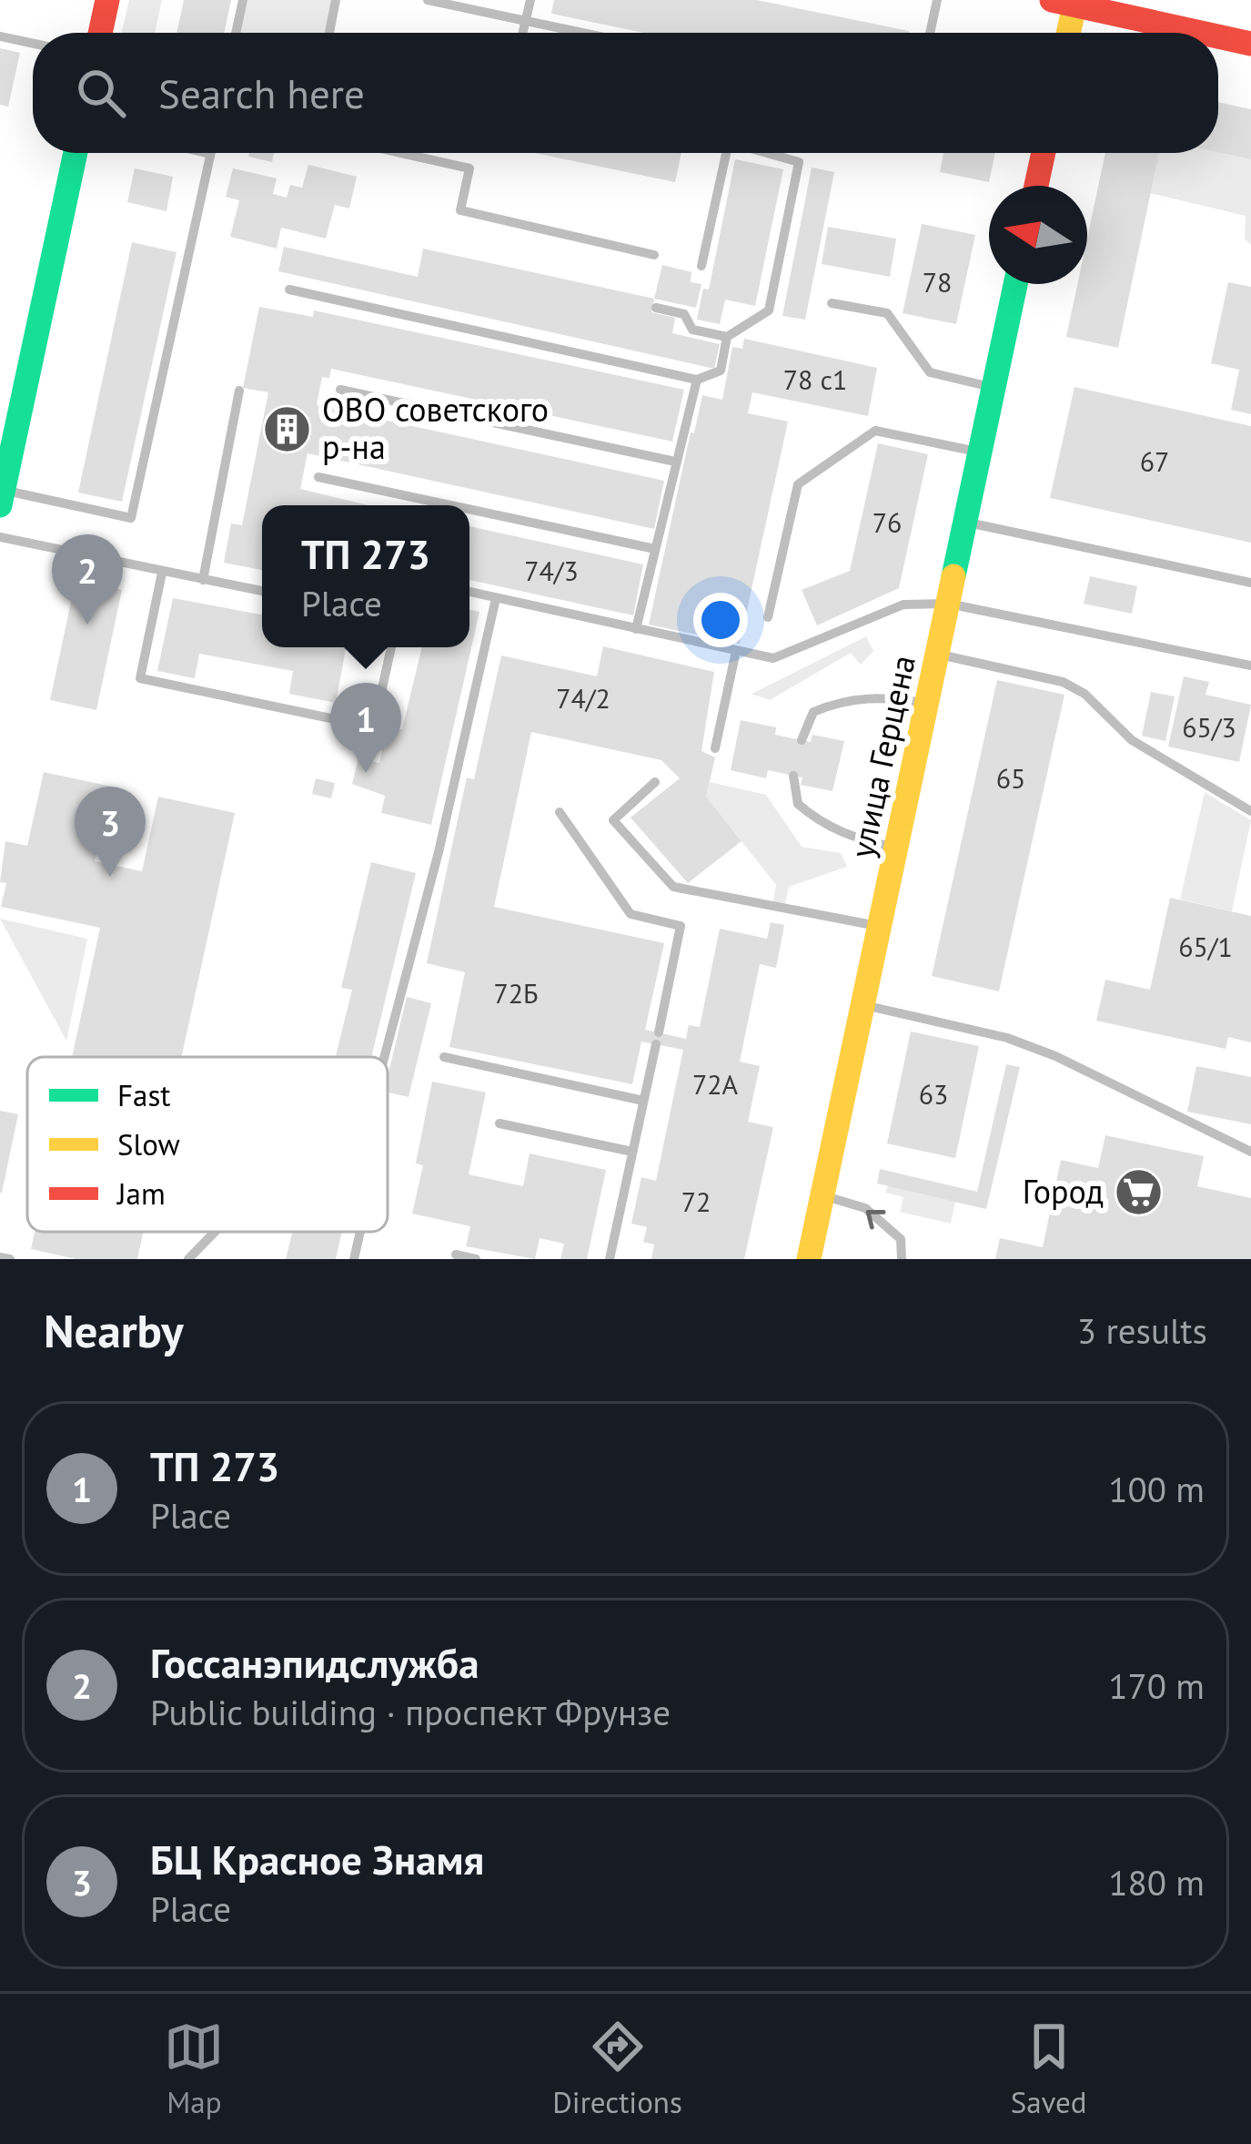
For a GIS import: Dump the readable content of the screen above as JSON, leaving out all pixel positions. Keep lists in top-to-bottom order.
{
  "streets": {
    "street": ["улица Герцена"]
  },
  "places": {
    "building": ["ОВО советского р-на"],
    "supermarket": ["Город"]
  },
  "house_numbers": [
    "78",
    "78 с1",
    "67",
    "76",
    "74/3",
    "74/2",
    "65/3",
    "65",
    "65/1",
    "72Б",
    "72А",
    "63",
    "72"
  ],
  "legend": ["Fast", "Slow", "Jam"],
  "north": "left",
  "page": {
    "search": "Search here",
    "popup": ["ТП 273", "Place"],
    "pins": ["2", "1", "3"],
    "heading": ["Nearby", "3 results"],
    "list": [
      {
        "mark": "1",
        "name": "ТП 273",
        "note": "Place",
        "value": "100 m"
      },
      {
        "mark": "2",
        "name": "Госсанэпидслужба",
        "note": "Public building · проспект Фрунзе",
        "value": "170 m"
      },
      {
        "mark": "3",
        "name": "БЦ Красное Знамя",
        "note": "Place",
        "value": "180 m"
      }
    ],
    "nav": ["Map", "Directions", "Saved"]
  }
}
